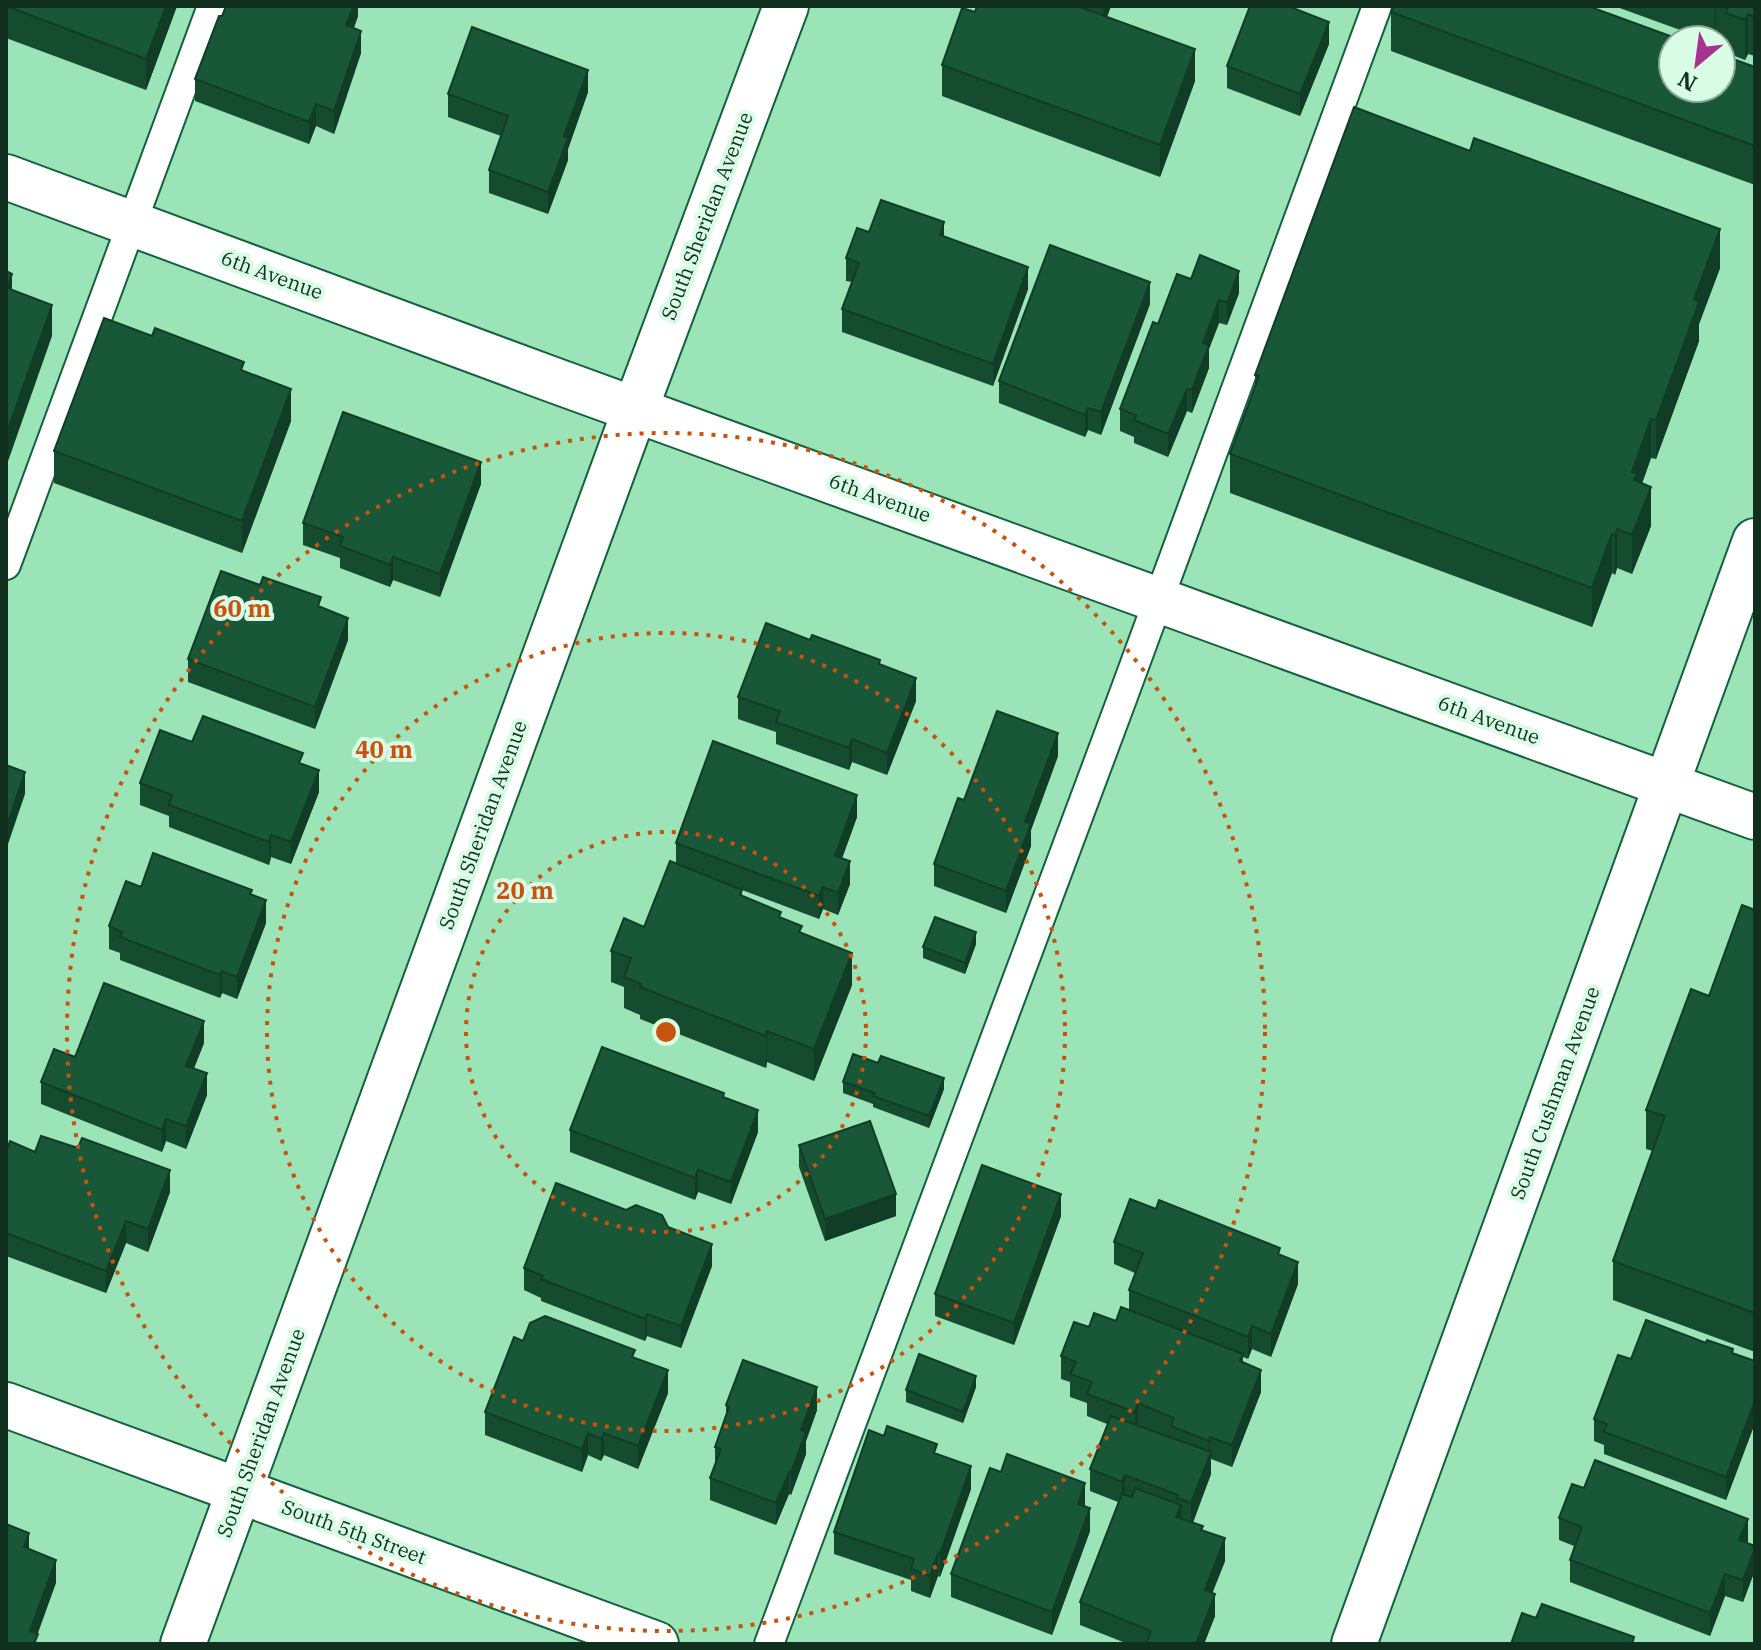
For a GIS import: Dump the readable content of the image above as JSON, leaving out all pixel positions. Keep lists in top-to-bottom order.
{
  "streets": {
    "street": [
      "South Sheridan Avenue",
      "6th Avenue",
      "South Cushman Avenue",
      "South 5th Street"
    ]
  },
  "crossings": [
    ["South Sheridan Avenue", "6th Avenue"],
    ["South Sheridan Avenue", "South 5th Street"],
    ["6th Avenue", "South Cushman Avenue"]
  ],
  "north": "bottom left",
  "rings": ["60 m", "40 m", "20 m"]
}
